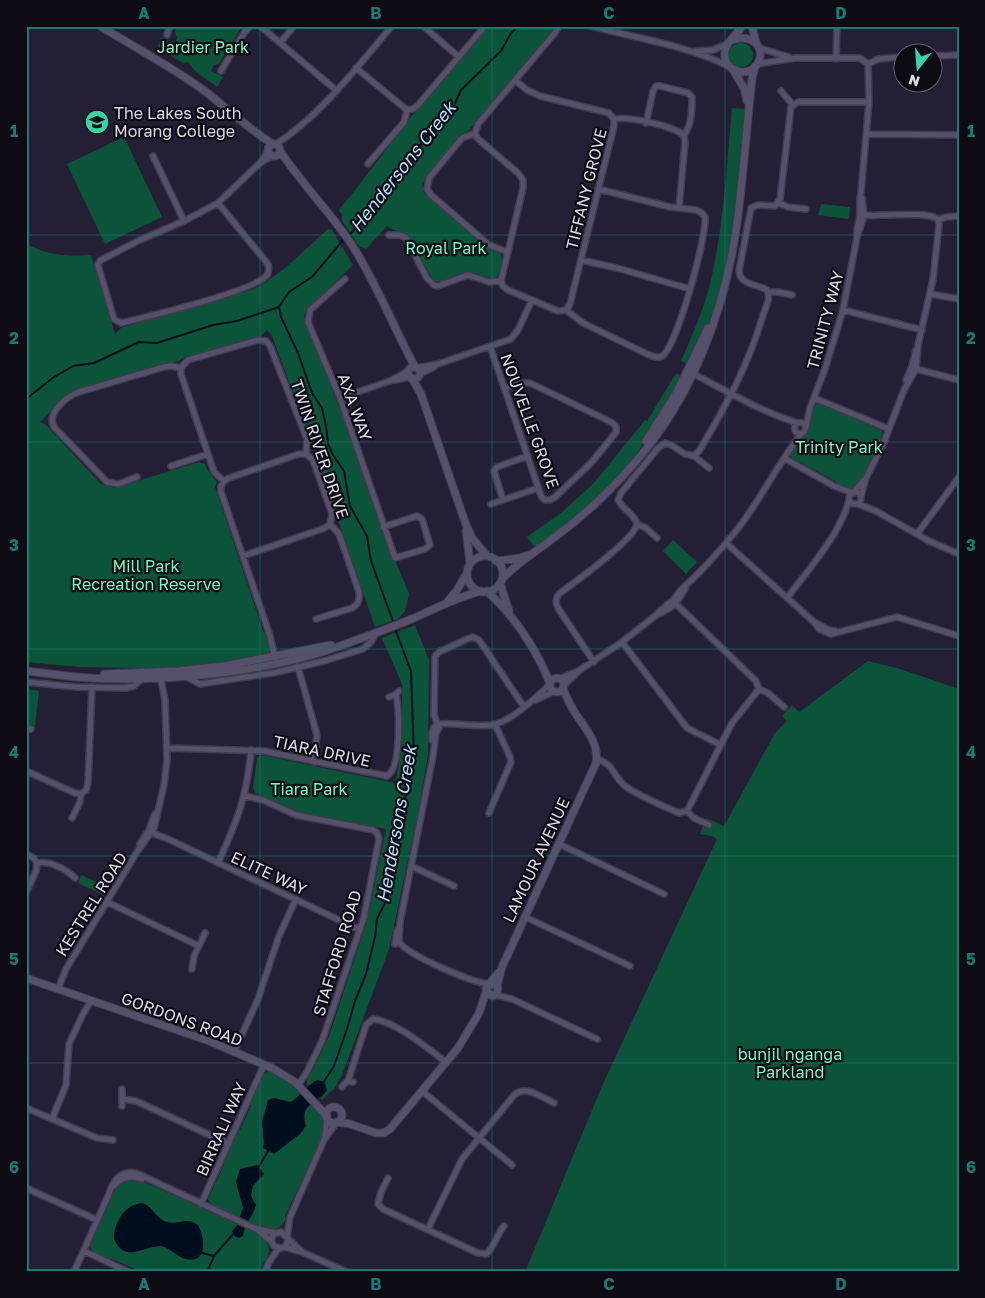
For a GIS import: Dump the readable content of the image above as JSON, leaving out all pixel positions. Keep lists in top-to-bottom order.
{
  "streets": {
    "street": [
      "TIFFANY GROVE",
      "TRINITY WAY",
      "AXA WAY",
      "NOUVELLE GROVE",
      "TWIN RIVER DRIVE",
      "TIARA DRIVE",
      "LAMOUR AVENUE",
      "ELITE WAY",
      "KESTREL ROAD",
      "STAFFORD ROAD",
      "GORDONS ROAD",
      "BIRRALI WAY"
    ]
  },
  "crossings": [
    ["TIARA DRIVE", "KESTREL ROAD"],
    ["LAMOUR AVENUE", "GORDONS ROAD"],
    ["ELITE WAY", "KESTREL ROAD"],
    ["ELITE WAY", "STAFFORD ROAD"],
    ["KESTREL ROAD", "GORDONS ROAD"],
    ["STAFFORD ROAD", "GORDONS ROAD"],
    ["GORDONS ROAD", "BIRRALI WAY"]
  ],
  "water": ["Hendersons Creek"],
  "parks": [
    "Jardier Park",
    "Royal Park",
    "Trinity Park",
    "Mill Park Recreation Reserve",
    "Tiara Park",
    "bunjil nganga Parkland"
  ],
  "places": {
    "school or university": ["The Lakes South Morang College"]
  },
  "north": "bottom",
  "grid": {
    "columns": [
      "A",
      "B",
      "C",
      "D"
    ],
    "rows": [
      "1",
      "2",
      "3",
      "4",
      "5",
      "6"
    ]
  }
}
